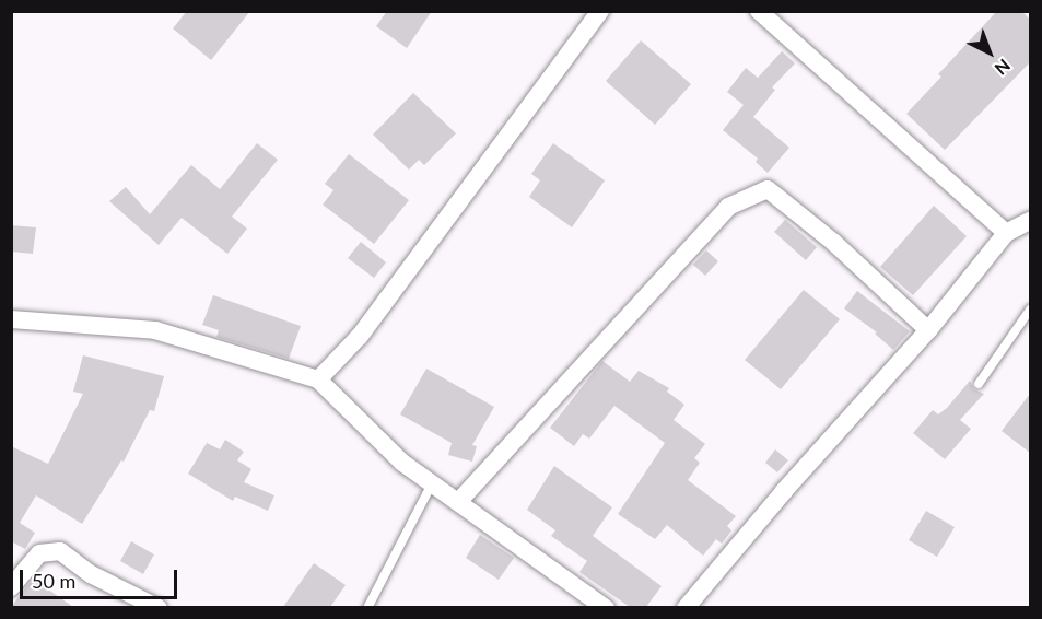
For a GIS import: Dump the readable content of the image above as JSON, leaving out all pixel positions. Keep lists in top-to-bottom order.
{
  "scale_bar": "50 m",
  "north": "bottom right"
}
